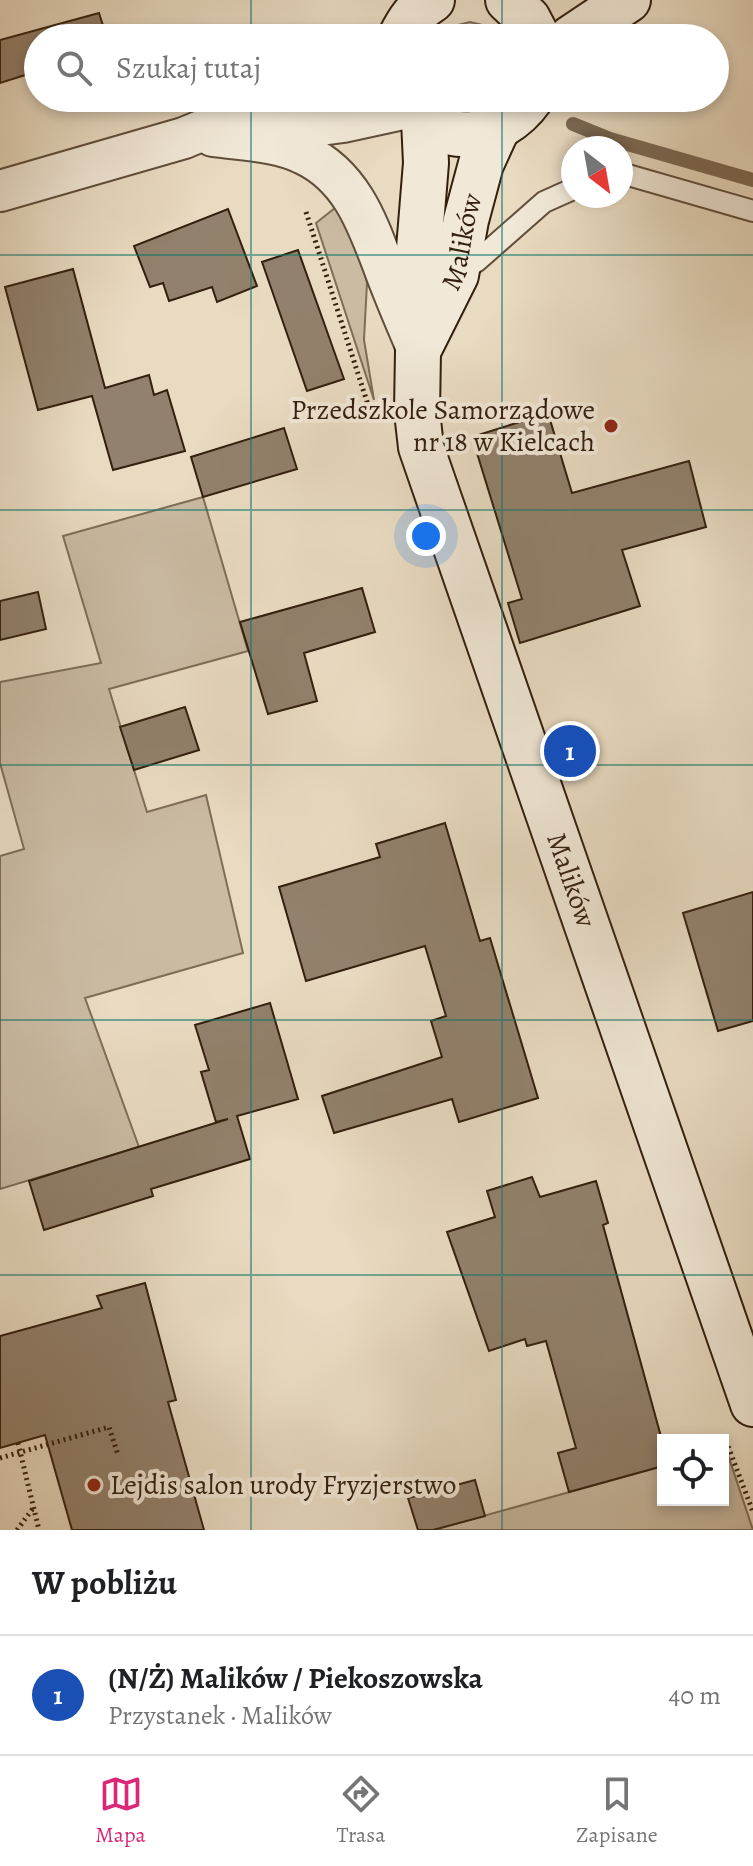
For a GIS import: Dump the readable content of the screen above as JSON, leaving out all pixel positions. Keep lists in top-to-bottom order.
{
  "streets": {
    "main road": ["Malików"]
  },
  "places": ["Przedszkole Samorządowe nr 18 w Kielcach", "Lejdis salon urody Fryzjerstwo"],
  "north": "bottom right",
  "page": {
    "search": "Szukaj tutaj",
    "pins": "1",
    "heading": "W pobliżu",
    "list": [
      {
        "mark": "1",
        "name": "(N/Ż) Malików / Piekoszowska",
        "note": "Przystanek · Malików",
        "value": "40 m"
      }
    ],
    "nav": ["Mapa", "Trasa", "Zapisane"]
  }
}
